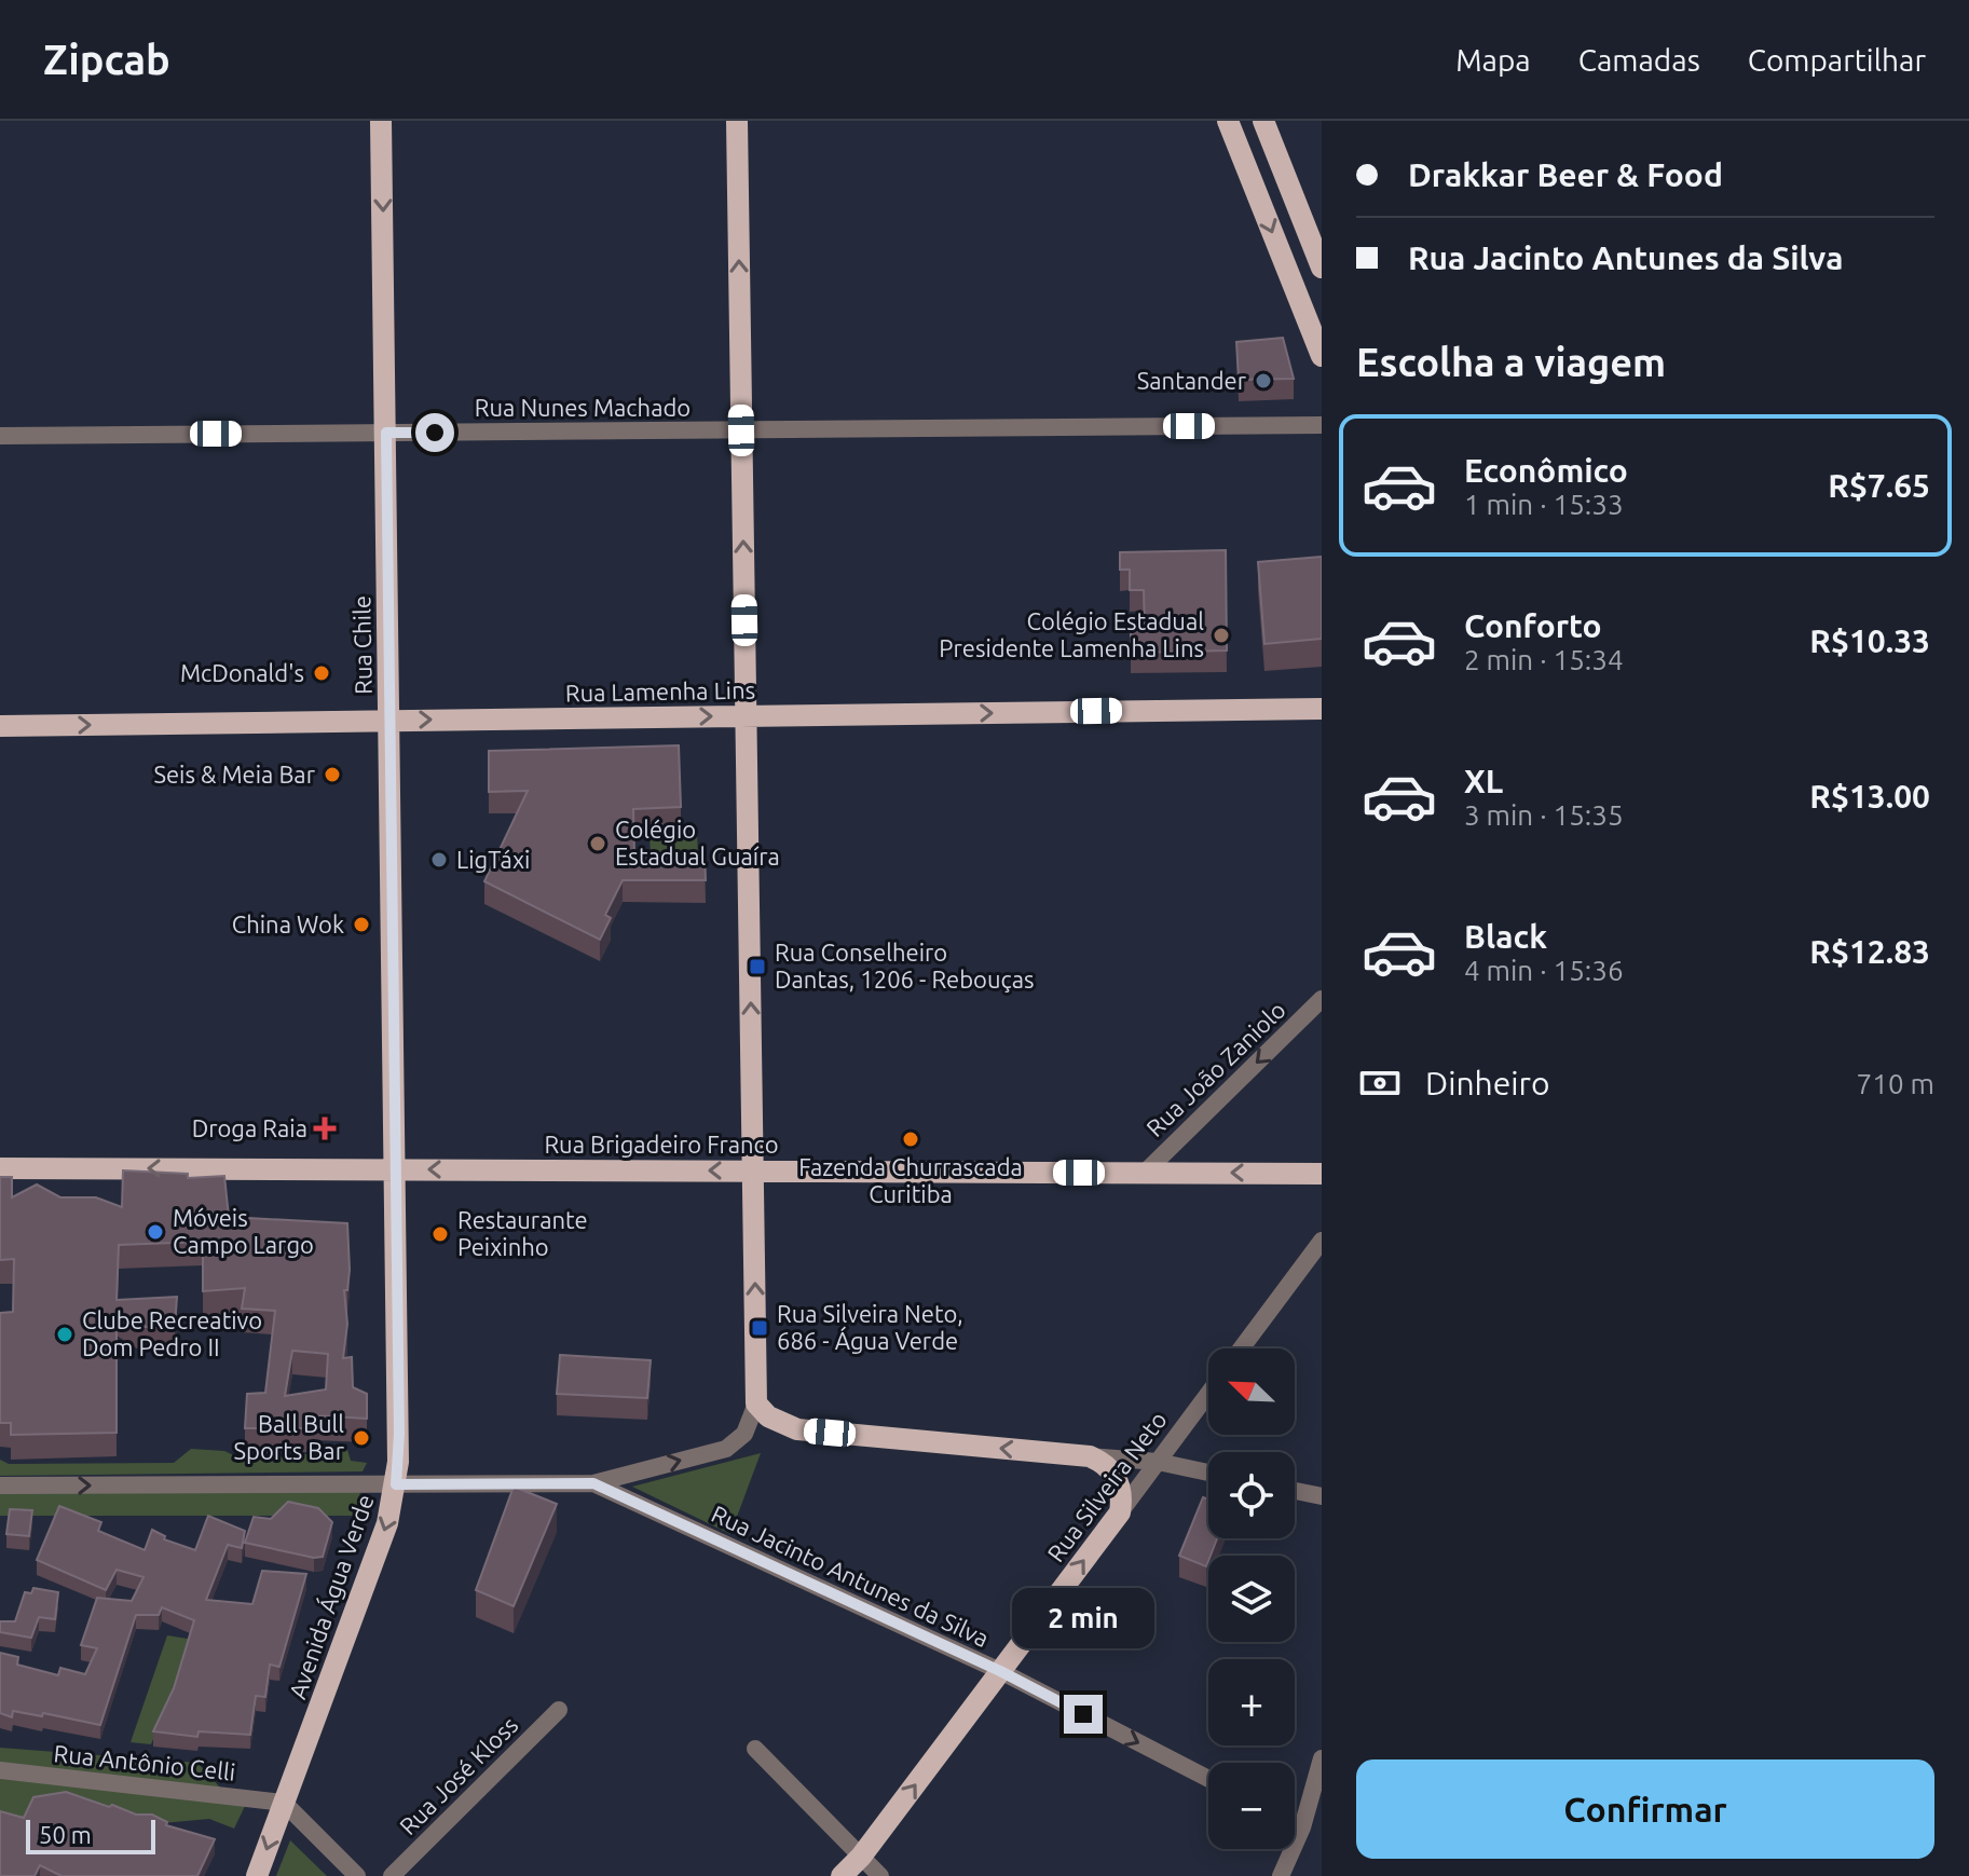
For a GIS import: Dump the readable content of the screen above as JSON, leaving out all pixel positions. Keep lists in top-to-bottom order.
{
  "streets": {
    "main road": [
      "Rua Chile",
      "Rua Lamenha Lins",
      "Rua Brigadeiro Franco",
      "Rua Silveira Neto",
      "Avenida Água Verde"
    ],
    "street": [
      "Rua Nunes Machado",
      "Rua João Zaniolo",
      "Rua Jacinto Antunes da Silva",
      "Rua Antônio Celli",
      "Rua José Kloss"
    ]
  },
  "crossings": [
    ["Rua Nunes Machado", "Rua Chile"],
    ["Rua Chile", "Rua Lamenha Lins"],
    ["Rua Chile", "Rua Brigadeiro Franco"],
    ["Rua Chile", "Avenida Água Verde"],
    ["Rua João Zaniolo", "Rua Brigadeiro Franco"],
    ["Rua Brigadeiro Franco", "Avenida Água Verde"],
    ["Rua Silveira Neto", "Rua Jacinto Antunes da Silva"],
    ["Avenida Água Verde", "Rua Antônio Celli"]
  ],
  "one_way": [
    "Rua Lamenha Lins",
    "Rua João Zaniolo",
    "Rua Brigadeiro Franco",
    "Rua Silveira Neto",
    "Avenida Água Verde"
  ],
  "places": {
    "other": [
      "Santander",
      "Colégio Estadual Presidente Lamenha Lins",
      "McDonald's",
      "Seis & Meia Bar",
      "Colégio Estadual Guaíra",
      "LigTáxi",
      "China Wok",
      "Fazenda Churrascada Curitiba",
      "Móveis Campo Largo",
      "Restaurante Peixinho",
      "Clube Recreativo Dom Pedro II",
      "Ball Bull Sports Bar"
    ],
    "transit": ["Rua Conselheiro Dantas, 1206 - Rebouças", "Rua Silveira Neto, 686 - Água Verde"],
    "health": ["Droga Raia"]
  },
  "scale_bar": "50 m",
  "north": "top left",
  "page": {
    "header": "Zipcab",
    "nav": ["Mapa", "Camadas", "Compartilhar"],
    "banner": ["Drakkar Beer & Food", "Rua Jacinto Antunes da Silva"],
    "heading": "Escolha a viagem",
    "list": [
      {
        "name": "Econômico",
        "note": "1 min · 15:33",
        "value": "R$7.65"
      },
      {
        "name": "Conforto",
        "note": "2 min · 15:34",
        "value": "R$10.33"
      },
      {
        "name": "XL",
        "note": "3 min · 15:35",
        "value": "R$13.00"
      },
      {
        "name": "Black",
        "note": "4 min · 15:36",
        "value": "R$12.83"
      }
    ],
    "pay": ["Dinheiro", "710 m"],
    "map_buttons": ["+", "−"],
    "bubble": "2 min",
    "buttons": "Confirmar",
    "scale": "50 m"
  }
}
